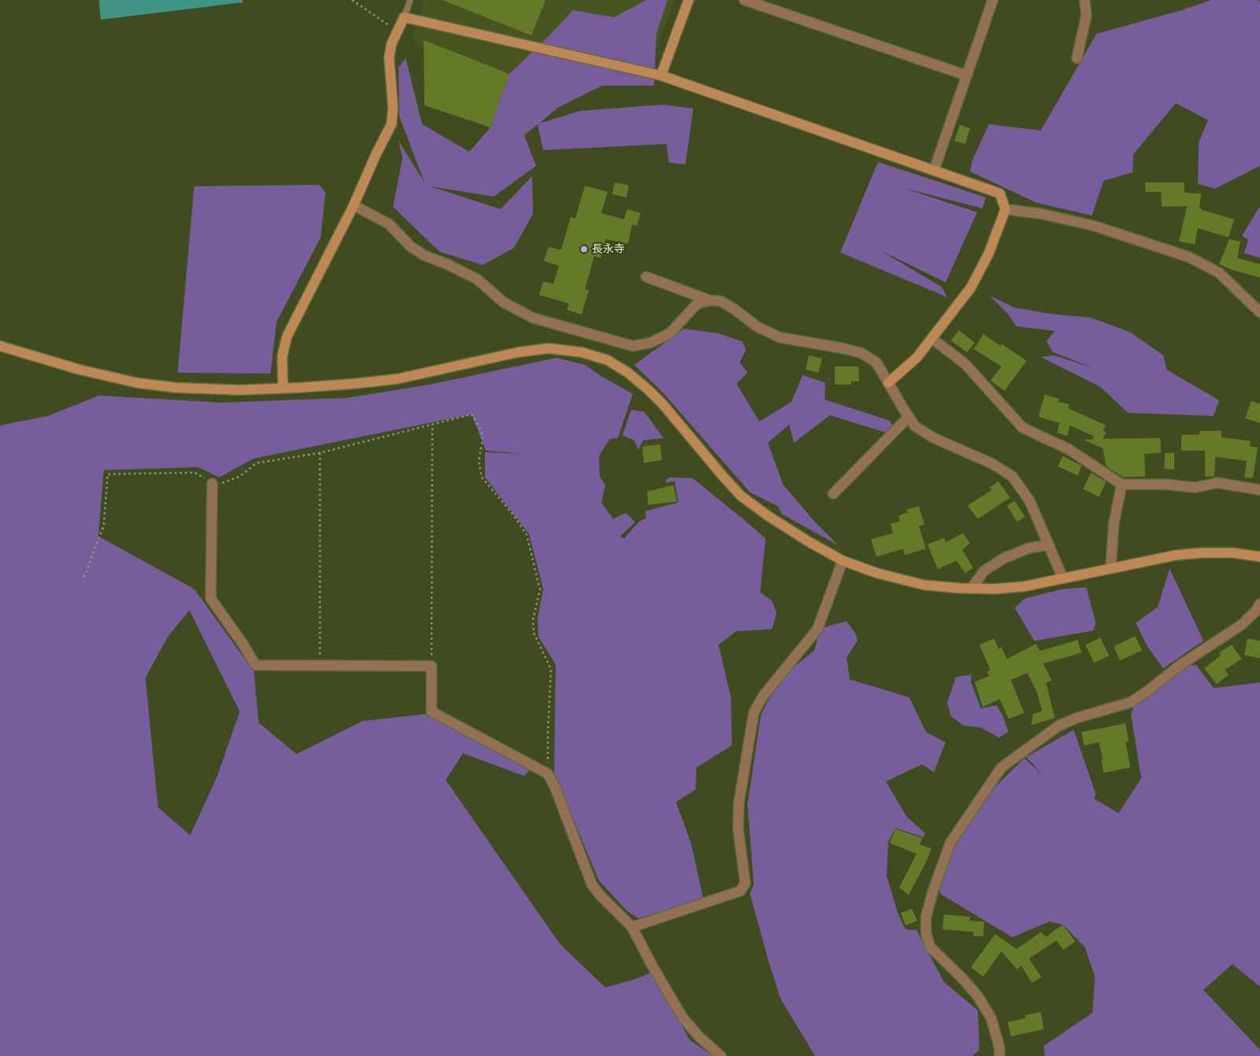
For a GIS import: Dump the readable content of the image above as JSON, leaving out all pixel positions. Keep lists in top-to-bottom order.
{
  "places": ["長永寺"]
}
